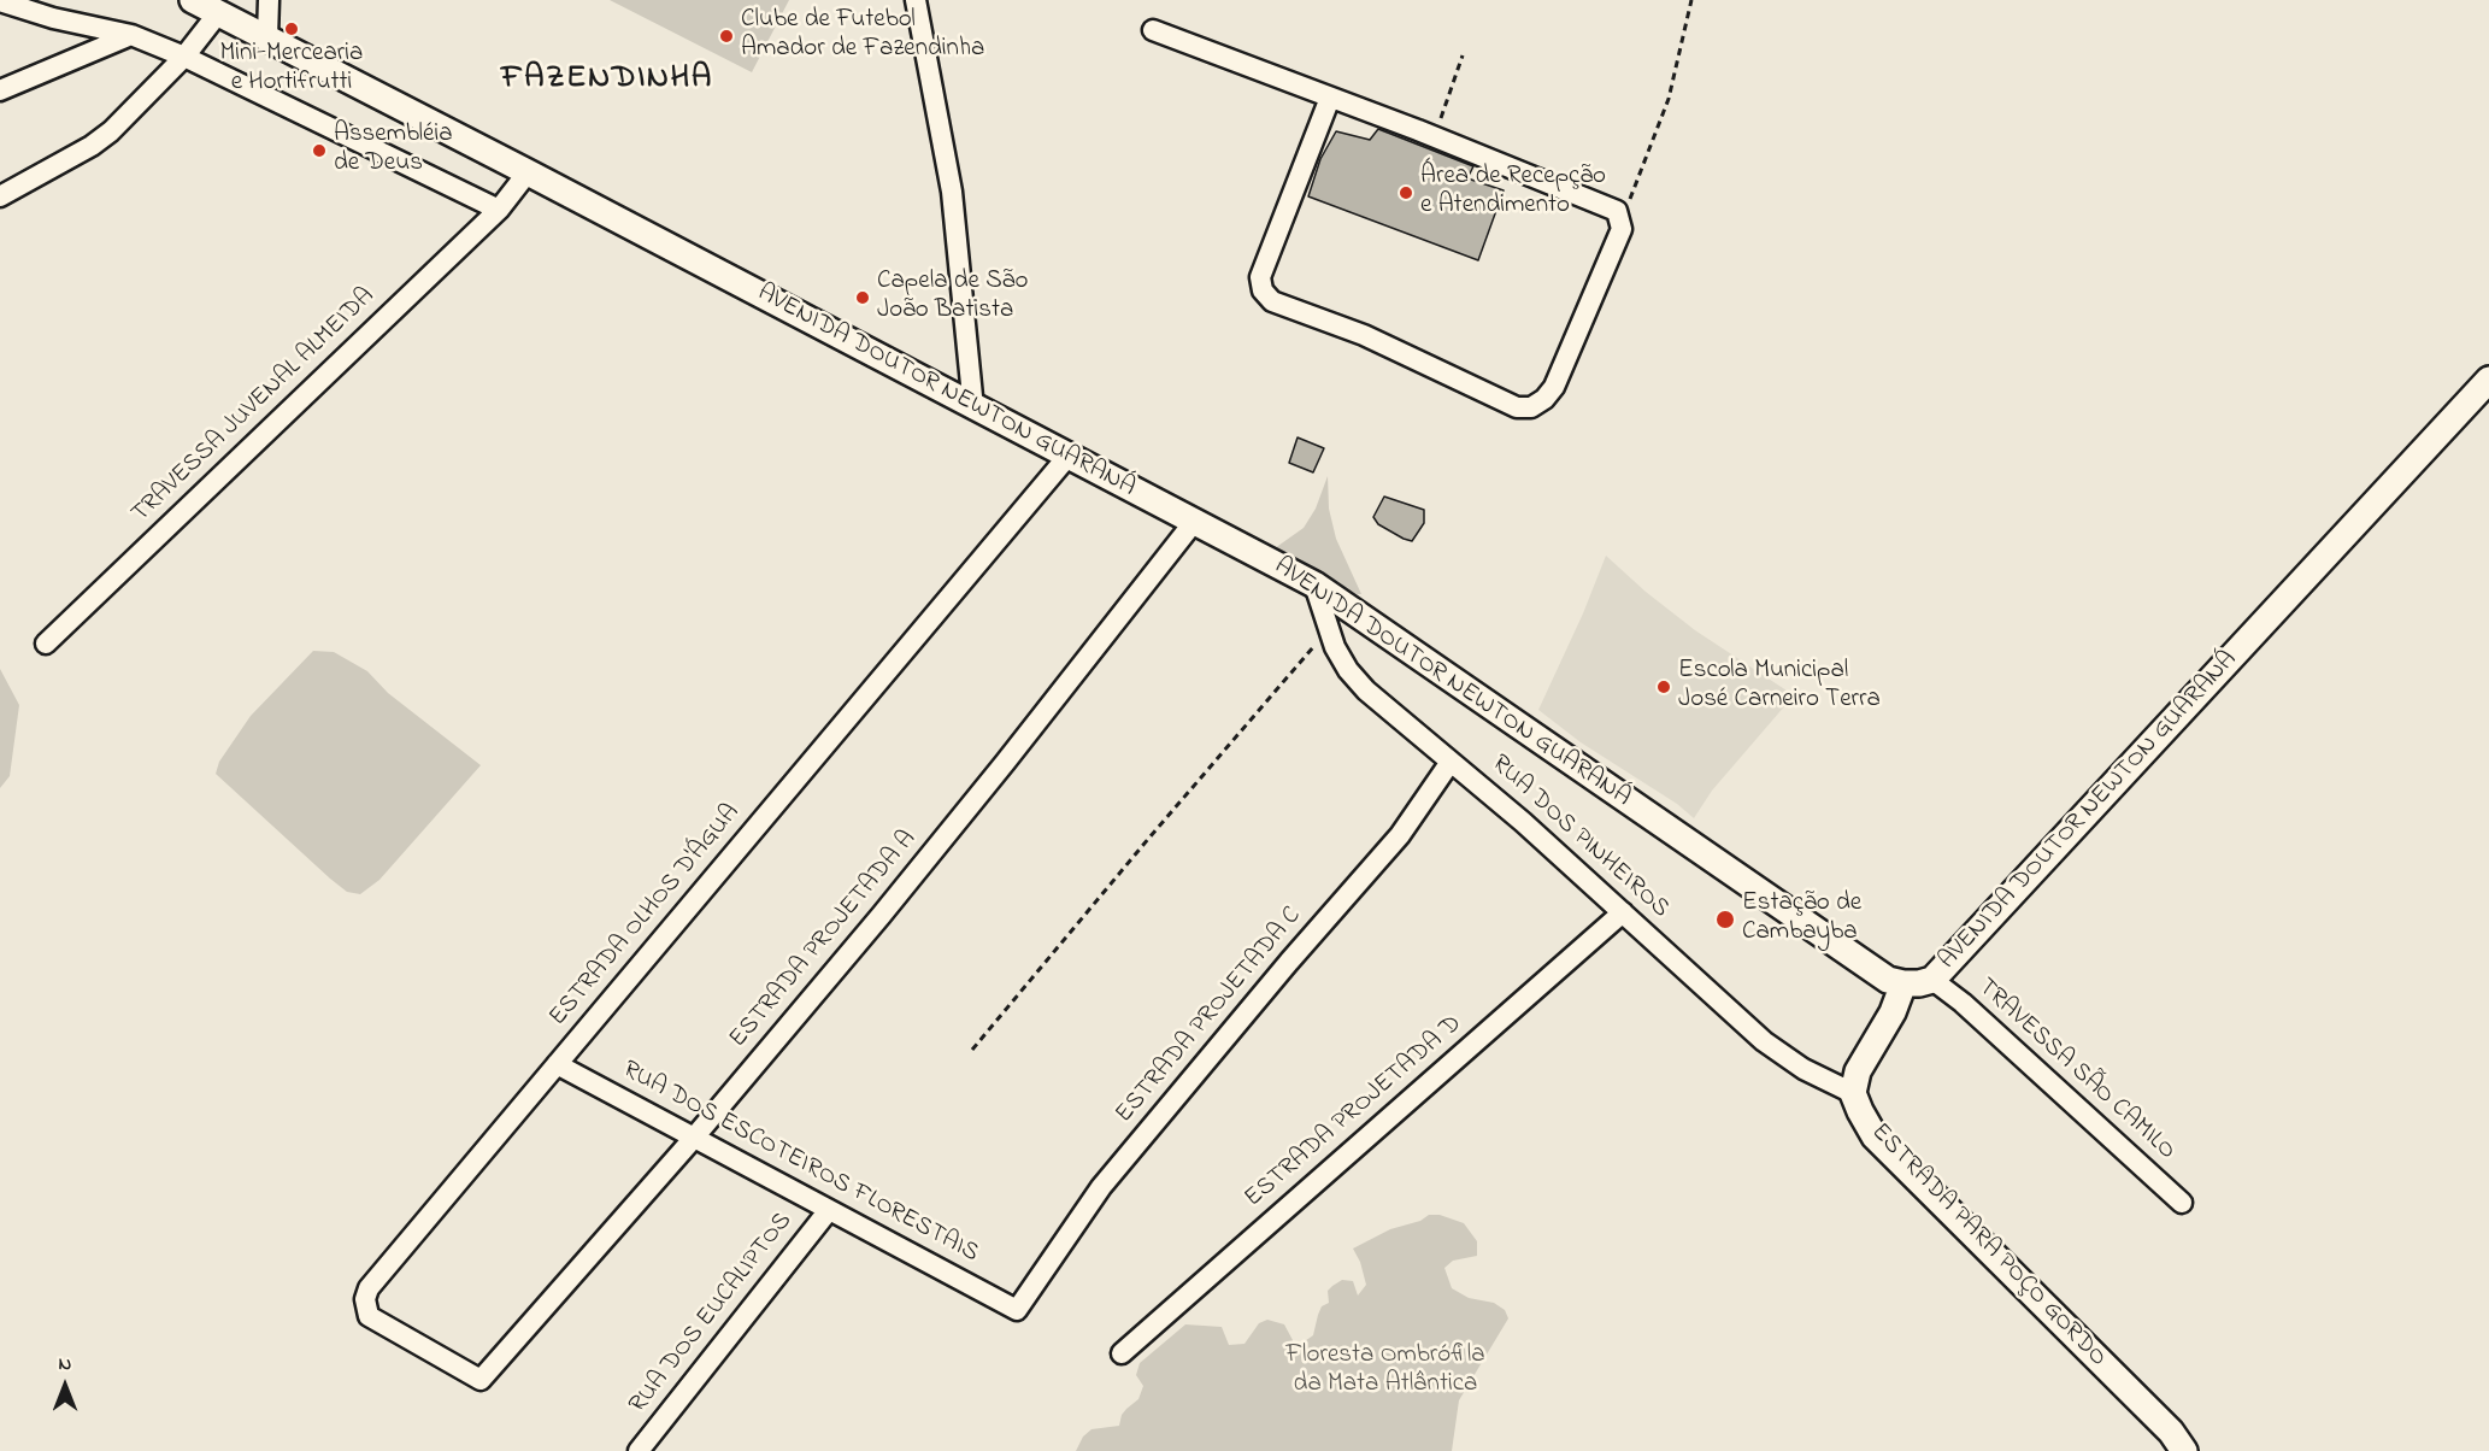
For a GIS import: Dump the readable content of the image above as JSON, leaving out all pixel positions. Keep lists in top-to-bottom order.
{
  "streets": {
    "main road": ["AVENIDA DOUTOR NEWTON GUARANÁ", "ESTRADA PARA POÇO GORDO"],
    "street": [
      "TRAVESSA JUVENAL ALMEIDA",
      "RUA DOS PINHEIROS",
      "ESTRADA OLHOS D'ÁGUA",
      "ESTRADA PROJETADA A",
      "ESTRADA PROJETADA C",
      "TRAVESSA SÃO CAMILO",
      "ESTRADA PROJETADA D",
      "RUA DOS ESCOTEIROS FLORESTAIS",
      "RUA DOS EUCALIPTOS"
    ]
  },
  "crossings": [
    ["AVENIDA DOUTOR NEWTON GUARANÁ", "TRAVESSA JUVENAL ALMEIDA"],
    ["AVENIDA DOUTOR NEWTON GUARANÁ", "RUA DOS PINHEIROS"],
    ["AVENIDA DOUTOR NEWTON GUARANÁ", "ESTRADA OLHOS D'ÁGUA"],
    ["AVENIDA DOUTOR NEWTON GUARANÁ", "ESTRADA PROJETADA A"],
    ["AVENIDA DOUTOR NEWTON GUARANÁ", "TRAVESSA SÃO CAMILO"],
    ["RUA DOS PINHEIROS", "ESTRADA PROJETADA C"],
    ["RUA DOS PINHEIROS", "ESTRADA PROJETADA D"],
    ["RUA DOS PINHEIROS", "ESTRADA PARA POÇO GORDO"],
    ["ESTRADA OLHOS D'ÁGUA", "ESTRADA PROJETADA A"],
    ["ESTRADA OLHOS D'ÁGUA", "RUA DOS ESCOTEIROS FLORESTAIS"],
    ["ESTRADA PROJETADA A", "RUA DOS ESCOTEIROS FLORESTAIS"],
    ["ESTRADA PROJETADA C", "RUA DOS ESCOTEIROS FLORESTAIS"],
    ["RUA DOS ESCOTEIROS FLORESTAIS", "RUA DOS EUCALIPTOS"]
  ],
  "districts": ["FAZENDINHA"],
  "parks": ["Floresta Ombrófila da Mata Atlântica"],
  "places": [
    "Mini-Mercearia e Hortifrutti",
    "Clube de Futebol Amador de Fazendinha",
    "Assembléia de Deus",
    "Área de Recepção e Atendimento",
    "Capela de São João Batista",
    "Escola Municipal José Carneiro Terra",
    "Estação de Cambayba"
  ],
  "north": "top"
}
